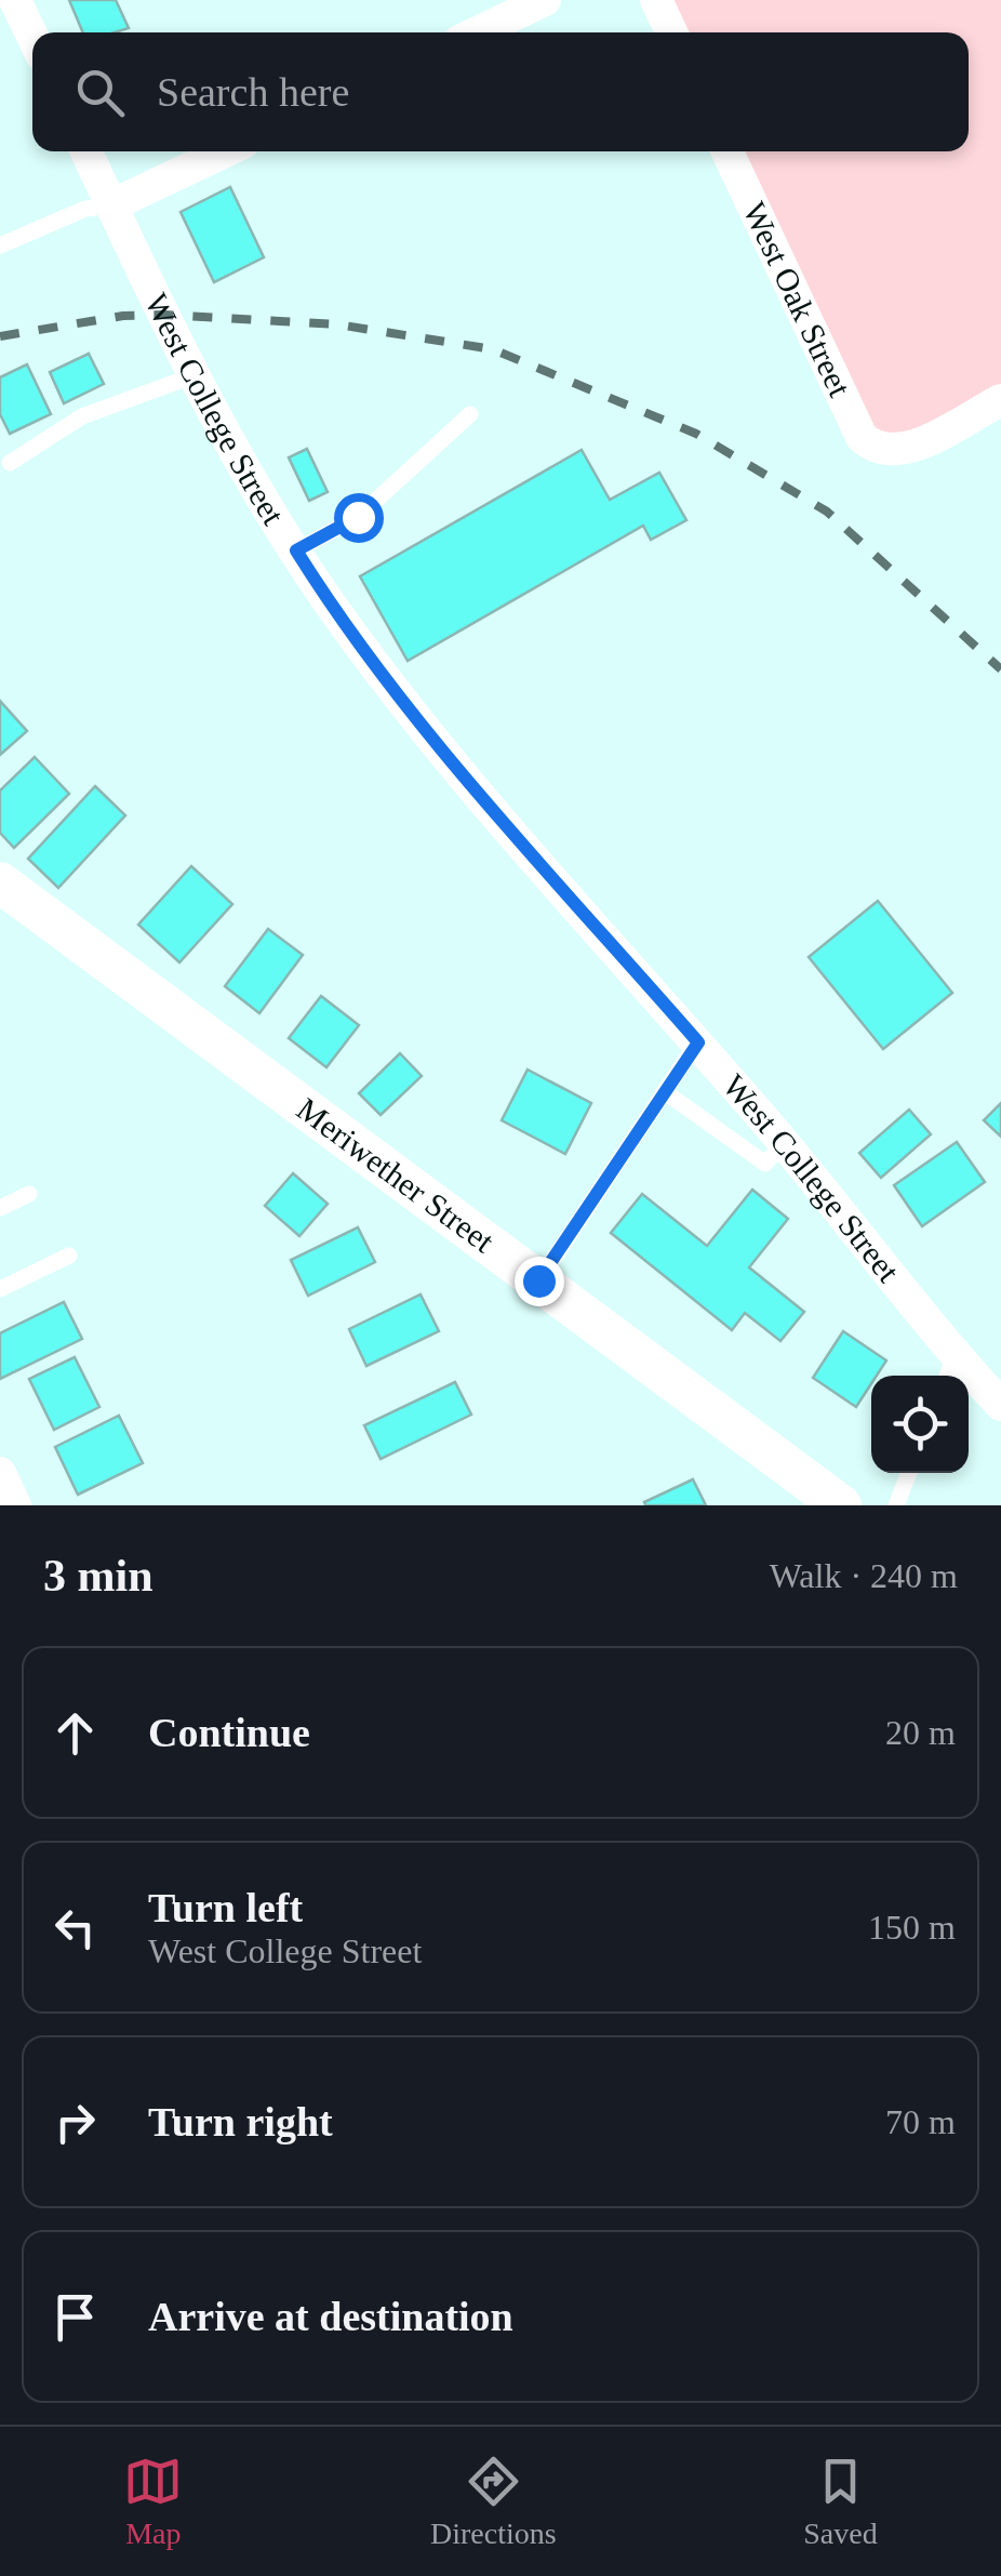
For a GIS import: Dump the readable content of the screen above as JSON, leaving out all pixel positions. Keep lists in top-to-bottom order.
{
  "streets": {
    "street": ["West Oak Street", "West College Street", "Meriwether Street"]
  },
  "page": {
    "search": "Search here",
    "heading": ["3 min", "Walk · 240 m"],
    "list": [
      ["Continue", "20 m"],
      ["Turn left", "West College Street", "150 m"],
      ["Turn right", "70 m"],
      "Arrive at destination"
    ],
    "nav": ["Map", "Directions", "Saved"]
  }
}
